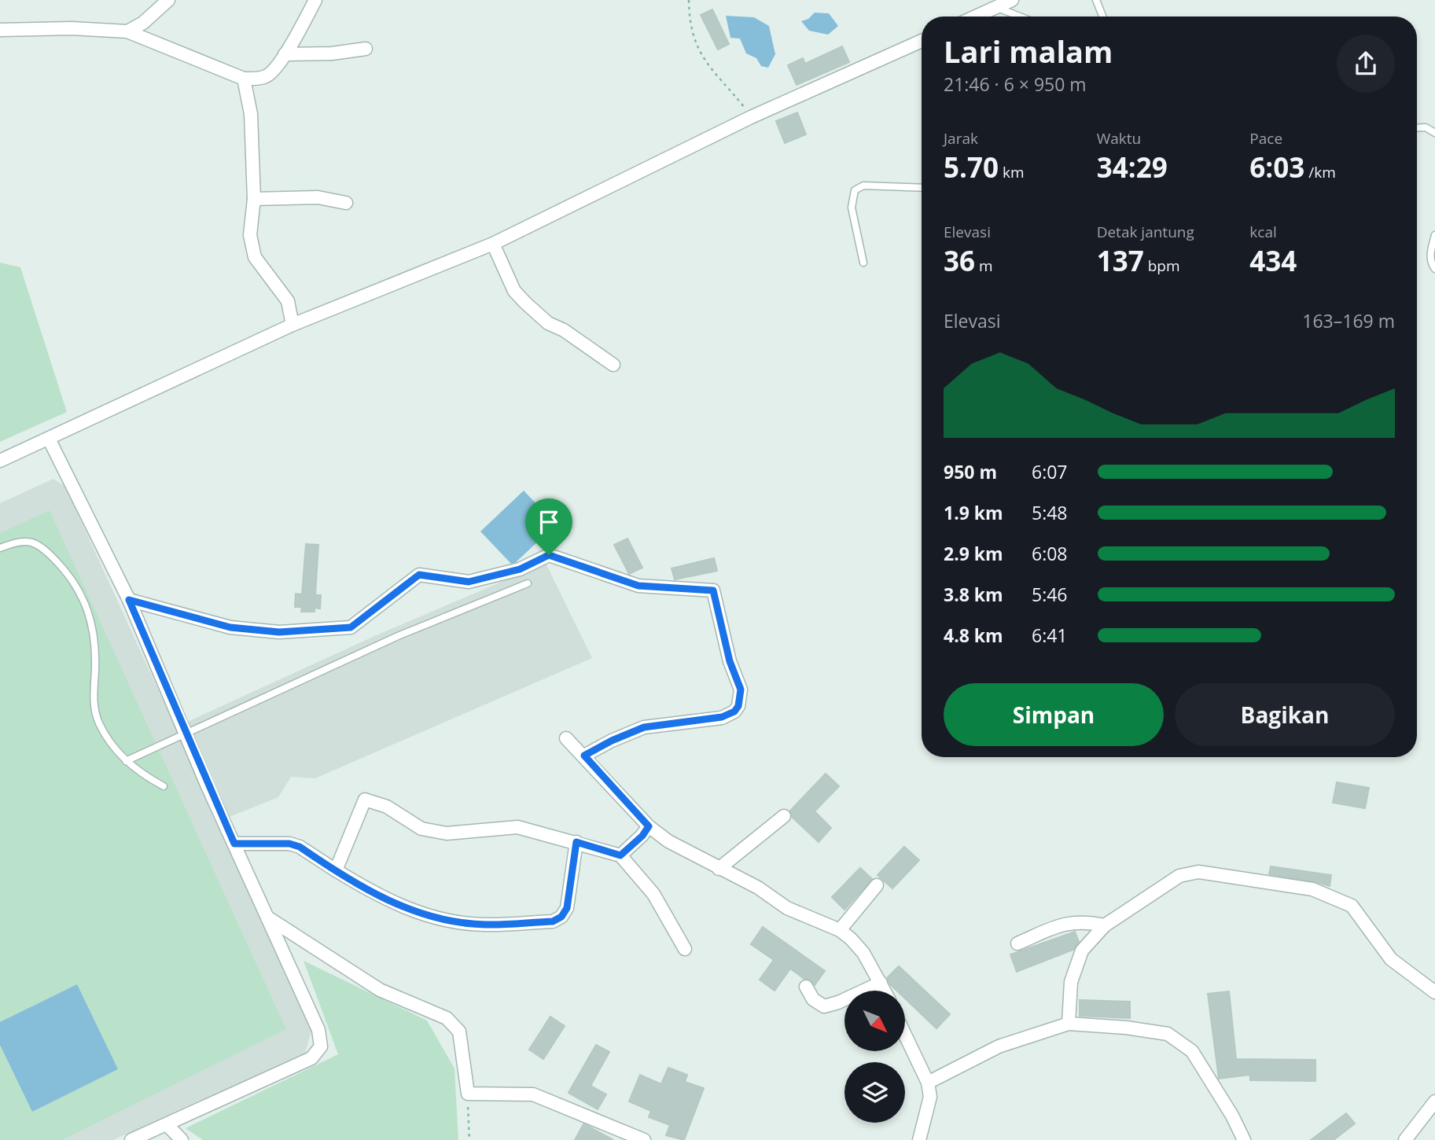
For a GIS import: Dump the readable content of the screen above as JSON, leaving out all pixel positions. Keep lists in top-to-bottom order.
{
  "north": "bottom right",
  "page": {
    "heading": ["Lari malam", "21:46 · 6 × 950 m"],
    "stats": [
      ["Jarak", "5.70 km"],
      ["Waktu", "34:29"],
      ["Pace", "6:03 /km"],
      ["Elevasi", "36 m"],
      ["Detak jantung", "137 bpm"],
      ["kcal", "434"]
    ],
    "chart": ["Elevasi", "163–169 m"],
    "list": [
      {
        "name": "950 m",
        "note": "6:07"
      },
      {
        "name": "1.9 km",
        "note": "5:48"
      },
      {
        "name": "2.9 km",
        "note": "6:08"
      },
      {
        "name": "3.8 km",
        "note": "5:46"
      },
      {
        "name": "4.8 km",
        "note": "6:41"
      }
    ],
    "buttons": ["Simpan", "Bagikan"]
  }
}
